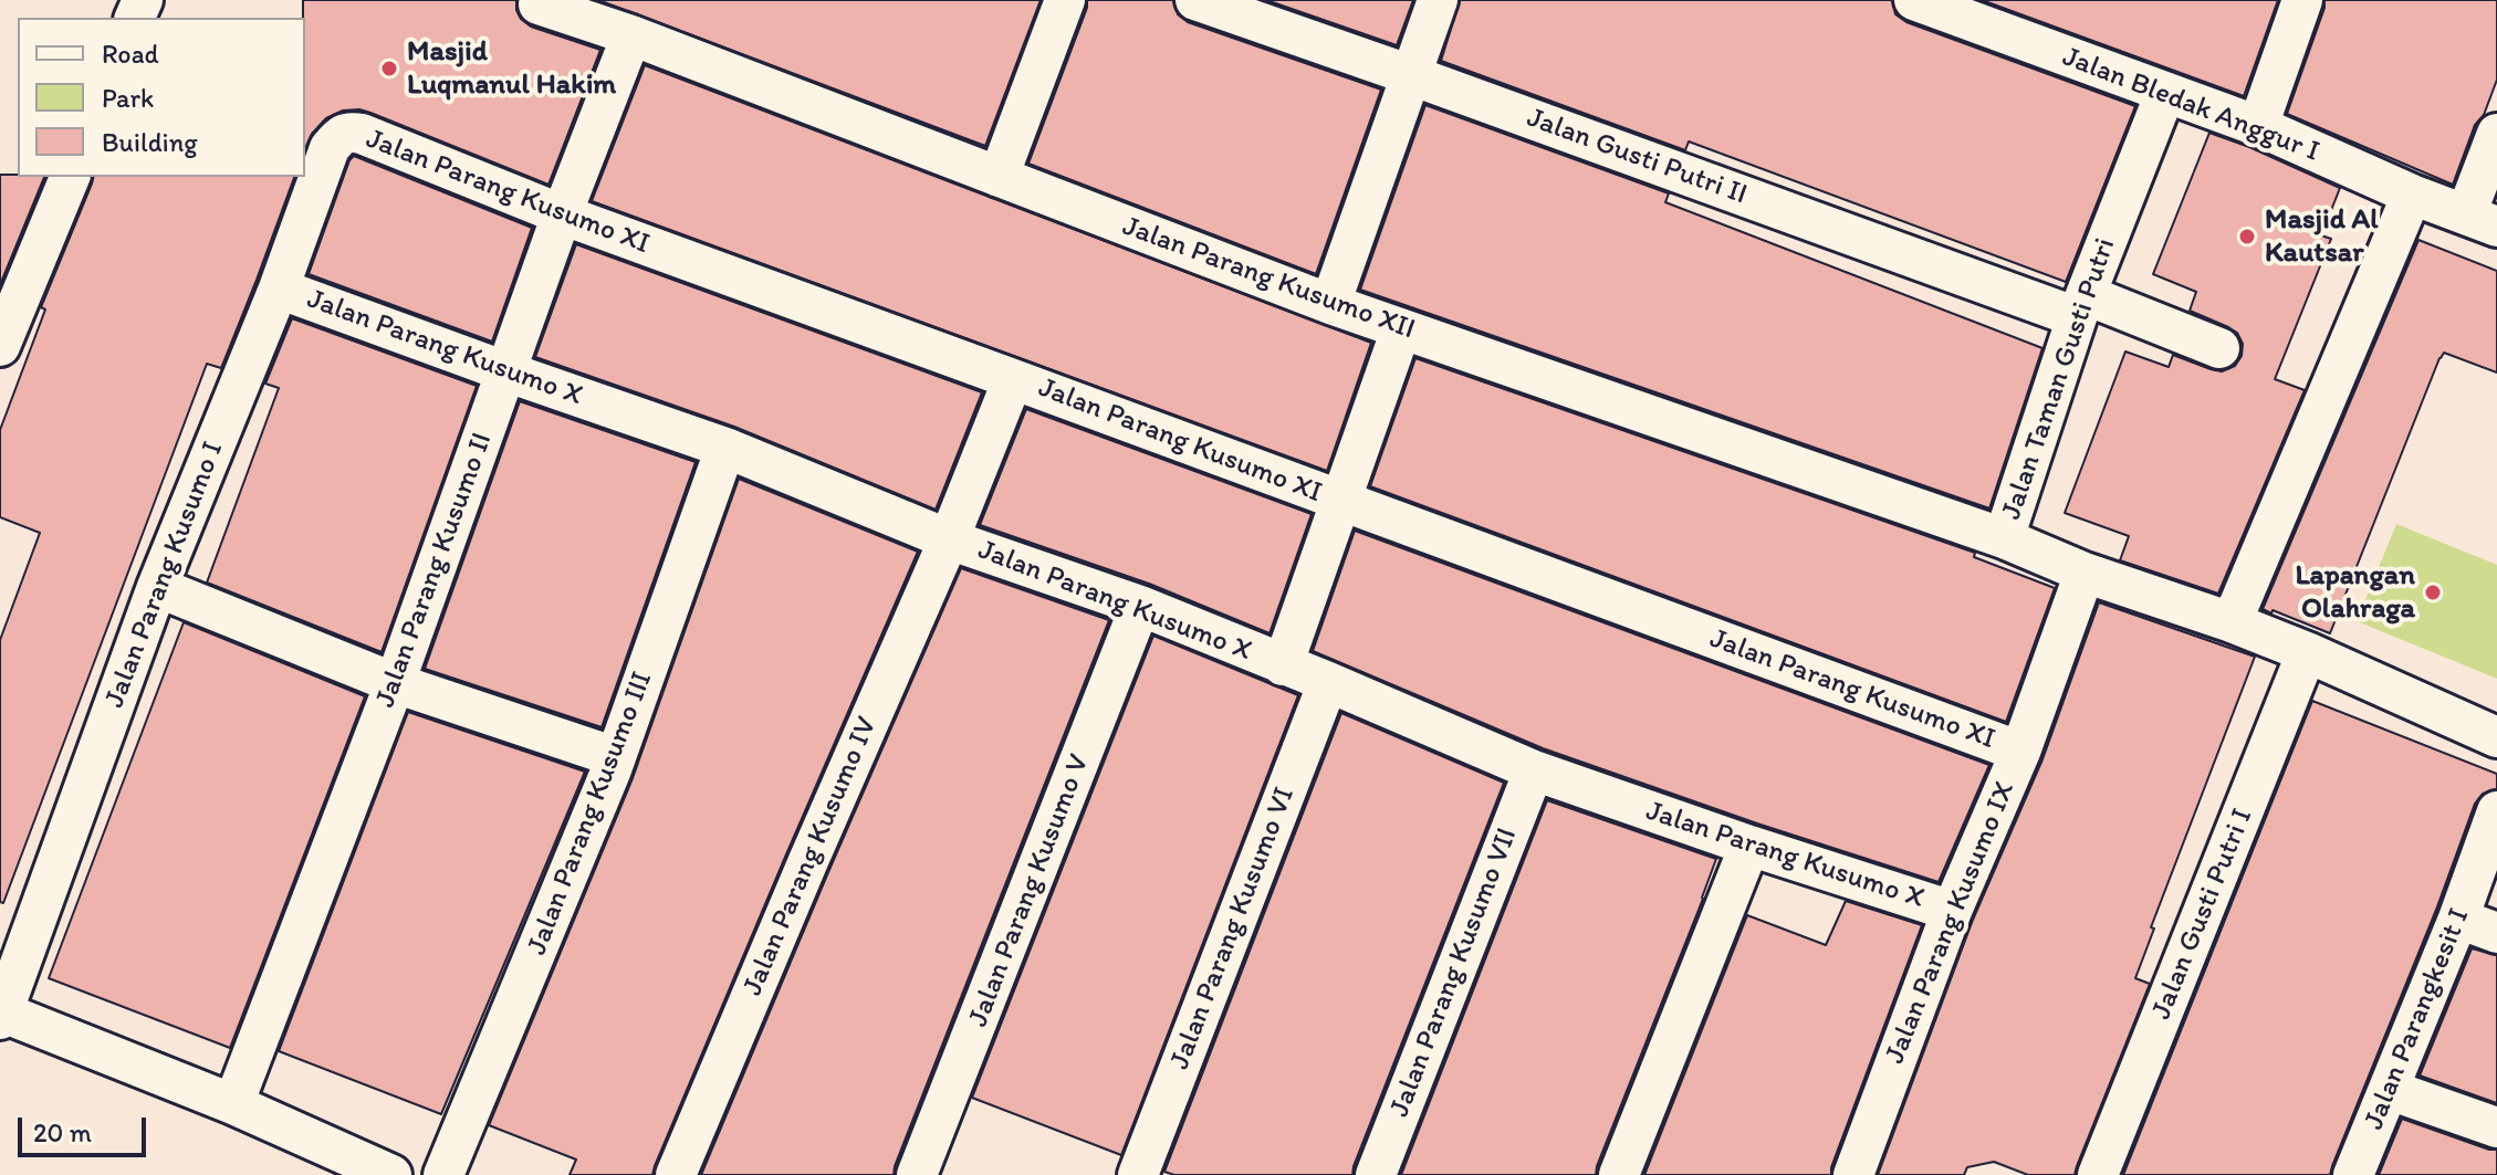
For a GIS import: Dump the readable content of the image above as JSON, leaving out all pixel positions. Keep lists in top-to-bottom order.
{
  "streets": {
    "street": [
      "Jalan Bledak Anggur I",
      "Jalan Gusti Putri II",
      "Jalan Parang Kusumo XI",
      "Jalan Parang Kusumo XII",
      "Jalan Parang Kusumo X",
      "Jalan Taman Gusti Putri",
      "Jalan Parang Kusumo II",
      "Jalan Parang Kusumo I",
      "Jalan Parang Kusumo III",
      "Jalan Parang Kusumo IV",
      "Jalan Parang Kusumo V",
      "Jalan Gusti Putri I",
      "Jalan Parang Kusumo IX",
      "Jalan Parang Kusumo VI",
      "Jalan Parang Kusumo VII",
      "Jalan Parangkesit I"
    ]
  },
  "crossings": [
    ["Jalan Bledak Anggur I", "Jalan Taman Gusti Putri"],
    ["Jalan Gusti Putri II", "Jalan Taman Gusti Putri"],
    ["Jalan Parang Kusumo XI", "Jalan Parang Kusumo II"],
    ["Jalan Parang Kusumo XI", "Jalan Parang Kusumo I"],
    ["Jalan Parang Kusumo XI", "Jalan Parang Kusumo IV"],
    ["Jalan Parang Kusumo XI", "Jalan Parang Kusumo IX"],
    ["Jalan Parang Kusumo XII", "Jalan Taman Gusti Putri"],
    ["Jalan Parang Kusumo XII", "Jalan Parang Kusumo II"],
    ["Jalan Parang Kusumo X", "Jalan Parang Kusumo II"],
    ["Jalan Parang Kusumo X", "Jalan Parang Kusumo I"],
    ["Jalan Parang Kusumo X", "Jalan Parang Kusumo III"],
    ["Jalan Parang Kusumo X", "Jalan Parang Kusumo IV"],
    ["Jalan Parang Kusumo X", "Jalan Parang Kusumo V"],
    ["Jalan Parang Kusumo X", "Jalan Parang Kusumo IX"],
    ["Jalan Parang Kusumo X", "Jalan Parang Kusumo VI"],
    ["Jalan Parang Kusumo X", "Jalan Parang Kusumo VII"],
    ["Jalan Taman Gusti Putri", "Jalan Gusti Putri I"],
    ["Jalan Taman Gusti Putri", "Jalan Parang Kusumo IX"]
  ],
  "places": ["Masjid Luqmanul Hakim", "Masjid Al Kautsar", "Lapangan Olahraga"],
  "legend": ["Road", "Park", "Building"],
  "scale_bar": "20 m"
}
